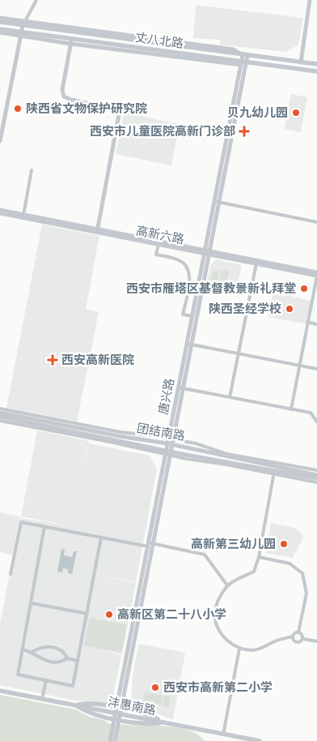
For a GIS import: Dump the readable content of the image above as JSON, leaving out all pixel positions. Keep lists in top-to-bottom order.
{
  "streets": {
    "main road": ["丈八北路", "沣惠南路"],
    "street": ["高新六路", "唐兴路", "团结南路"]
  },
  "crossings": [
    ["丈八北路", "唐兴路"],
    ["高新六路", "唐兴路"],
    ["唐兴路", "团结南路"],
    ["唐兴路", "沣惠南路"]
  ],
  "places": {
    "other": [
      "陕西省文物保护研究院",
      "贝九幼儿园",
      "西安市雁塔区基督教景新礼拜堂",
      "陕西圣经学校",
      "高新第三幼儿园",
      "高新区第二十八小学",
      "西安市高新第二小学"
    ],
    "health": ["西安市儿童医院高新门诊部", "西安高新医院"]
  }
}
